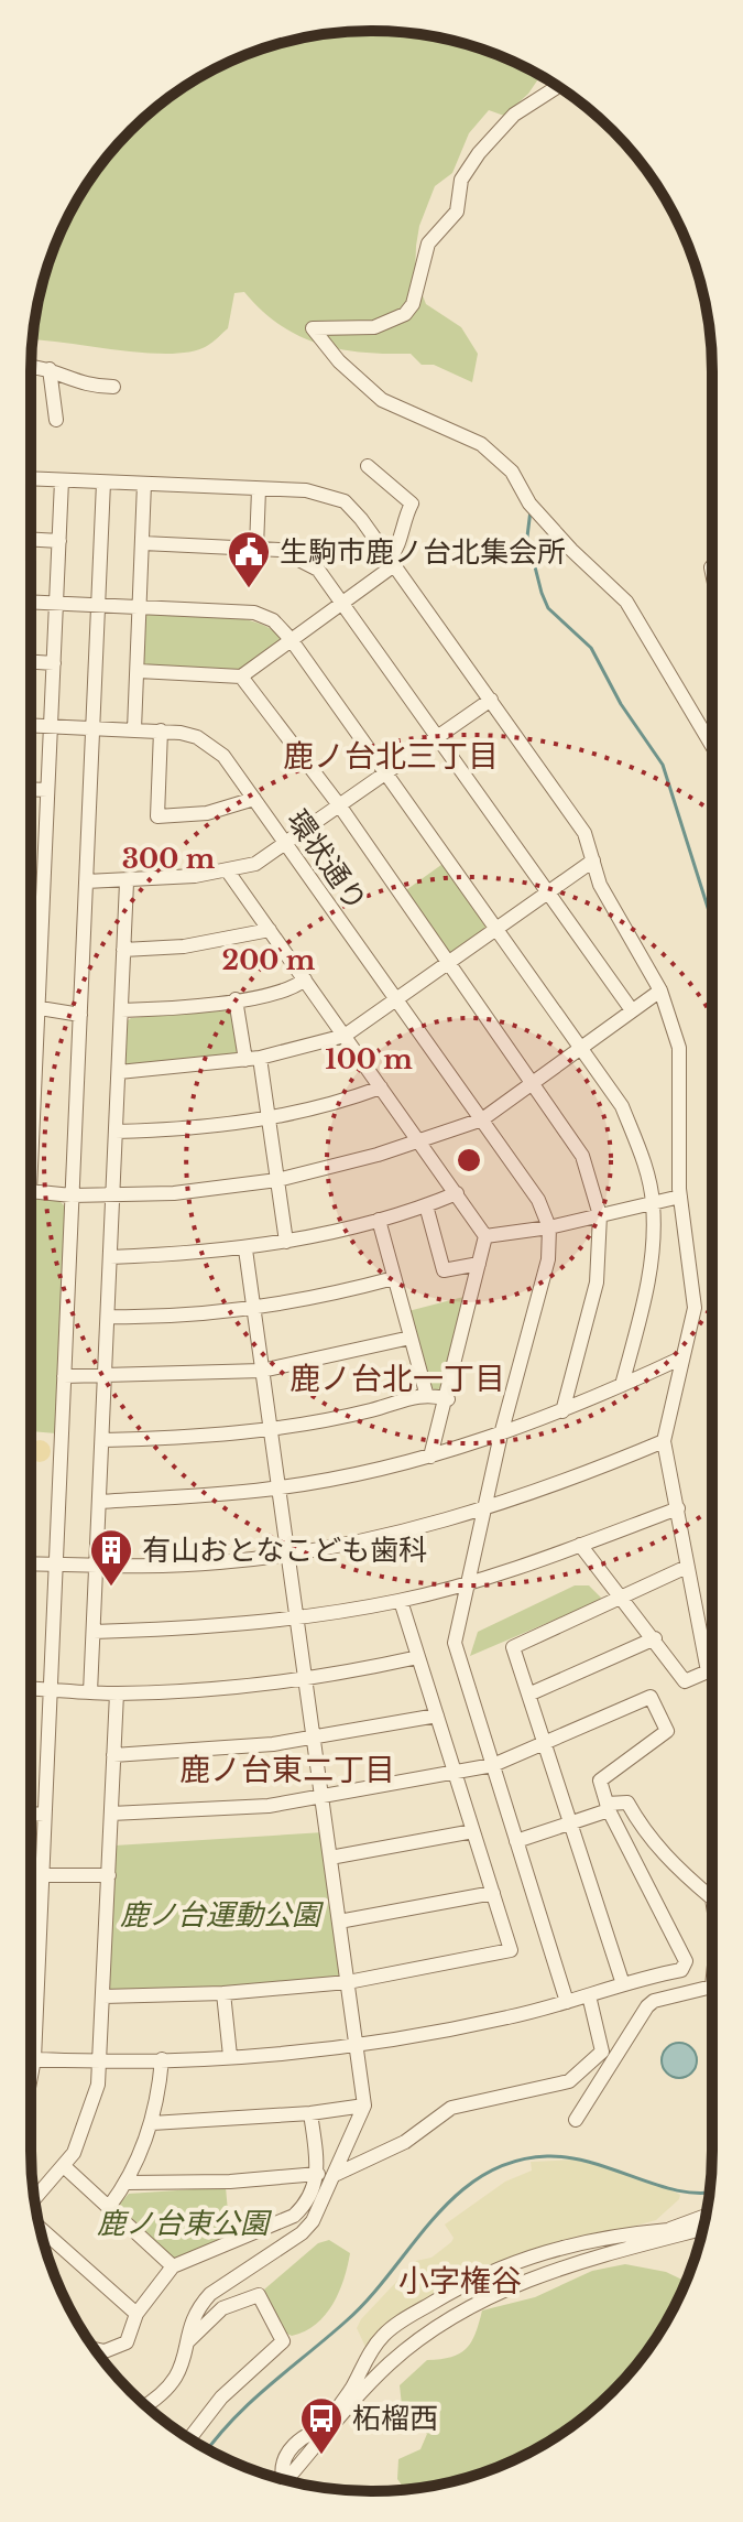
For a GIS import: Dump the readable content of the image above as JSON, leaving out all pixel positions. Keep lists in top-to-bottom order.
{
  "streets": {
    "street": ["環状通り"]
  },
  "districts": [
    "鹿ノ台北三丁目",
    "鹿ノ台北一丁目",
    "鹿ノ台東二丁目",
    "小字権谷"
  ],
  "parks": ["鹿ノ台運動公園", "鹿ノ台東公園"],
  "places": {
    "public building": ["生駒市鹿ノ台北集会所"],
    "building": ["有山おとなこども歯科"],
    "bus stop": ["柘榴西"]
  },
  "rings": ["300 m", "200 m", "100 m"]
}
